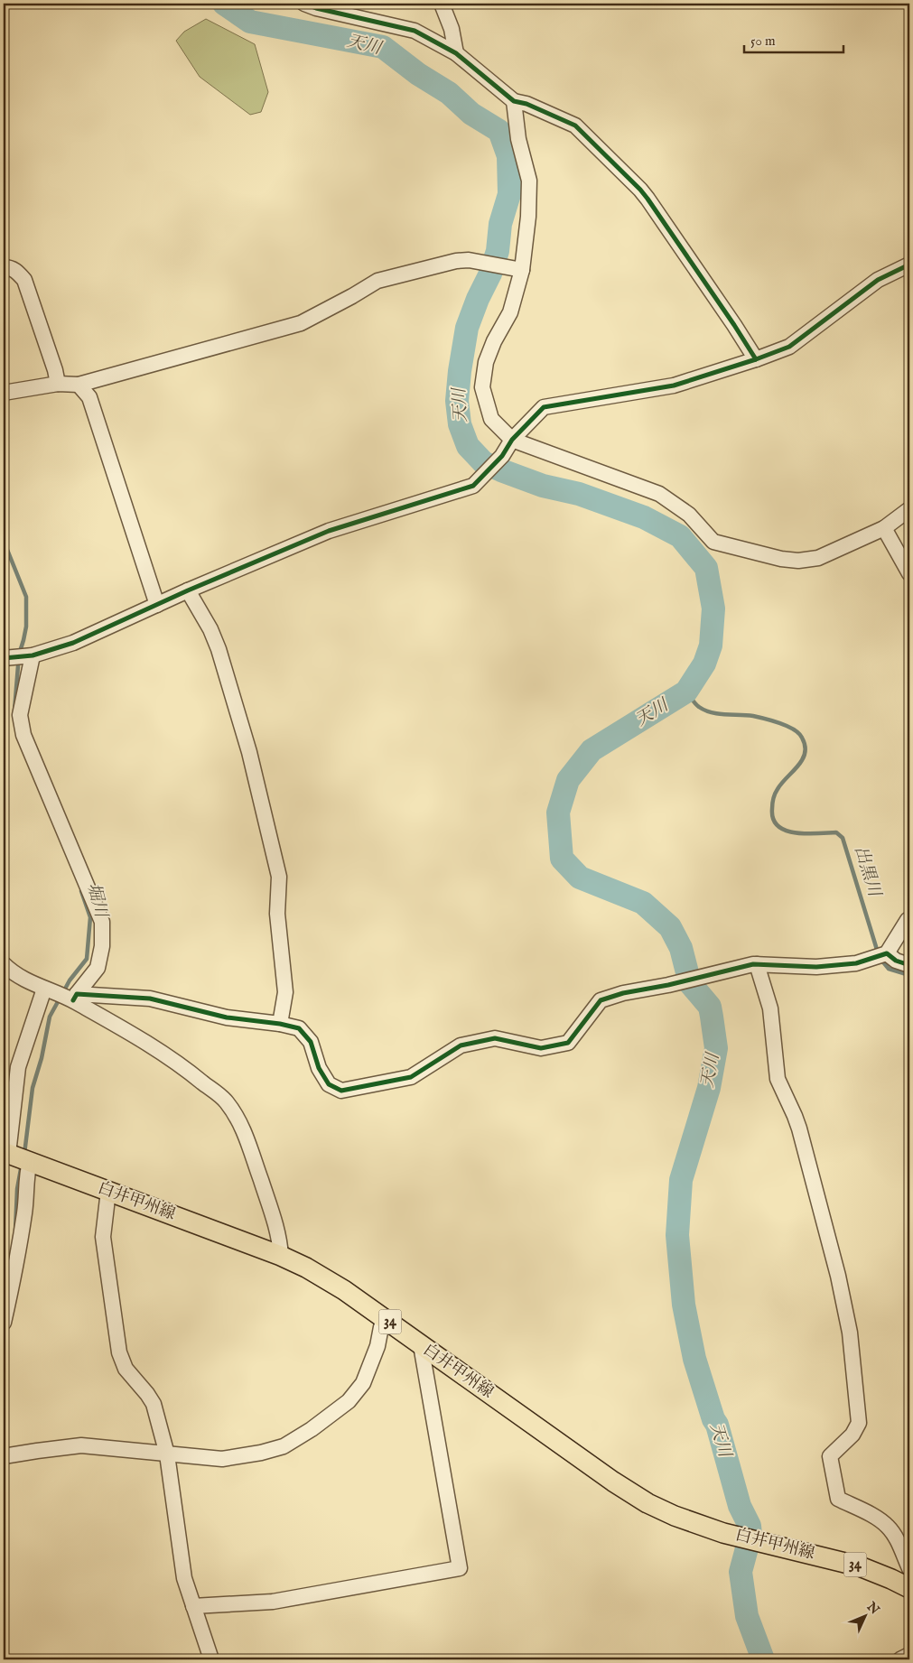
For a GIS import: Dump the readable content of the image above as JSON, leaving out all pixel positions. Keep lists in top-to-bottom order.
{
  "streets": {
    "main road": ["白井甲州線", "34"]
  },
  "water": ["天川", "出黒川", "堀川"],
  "scale_bar": "50 m",
  "north": "top right"
}
